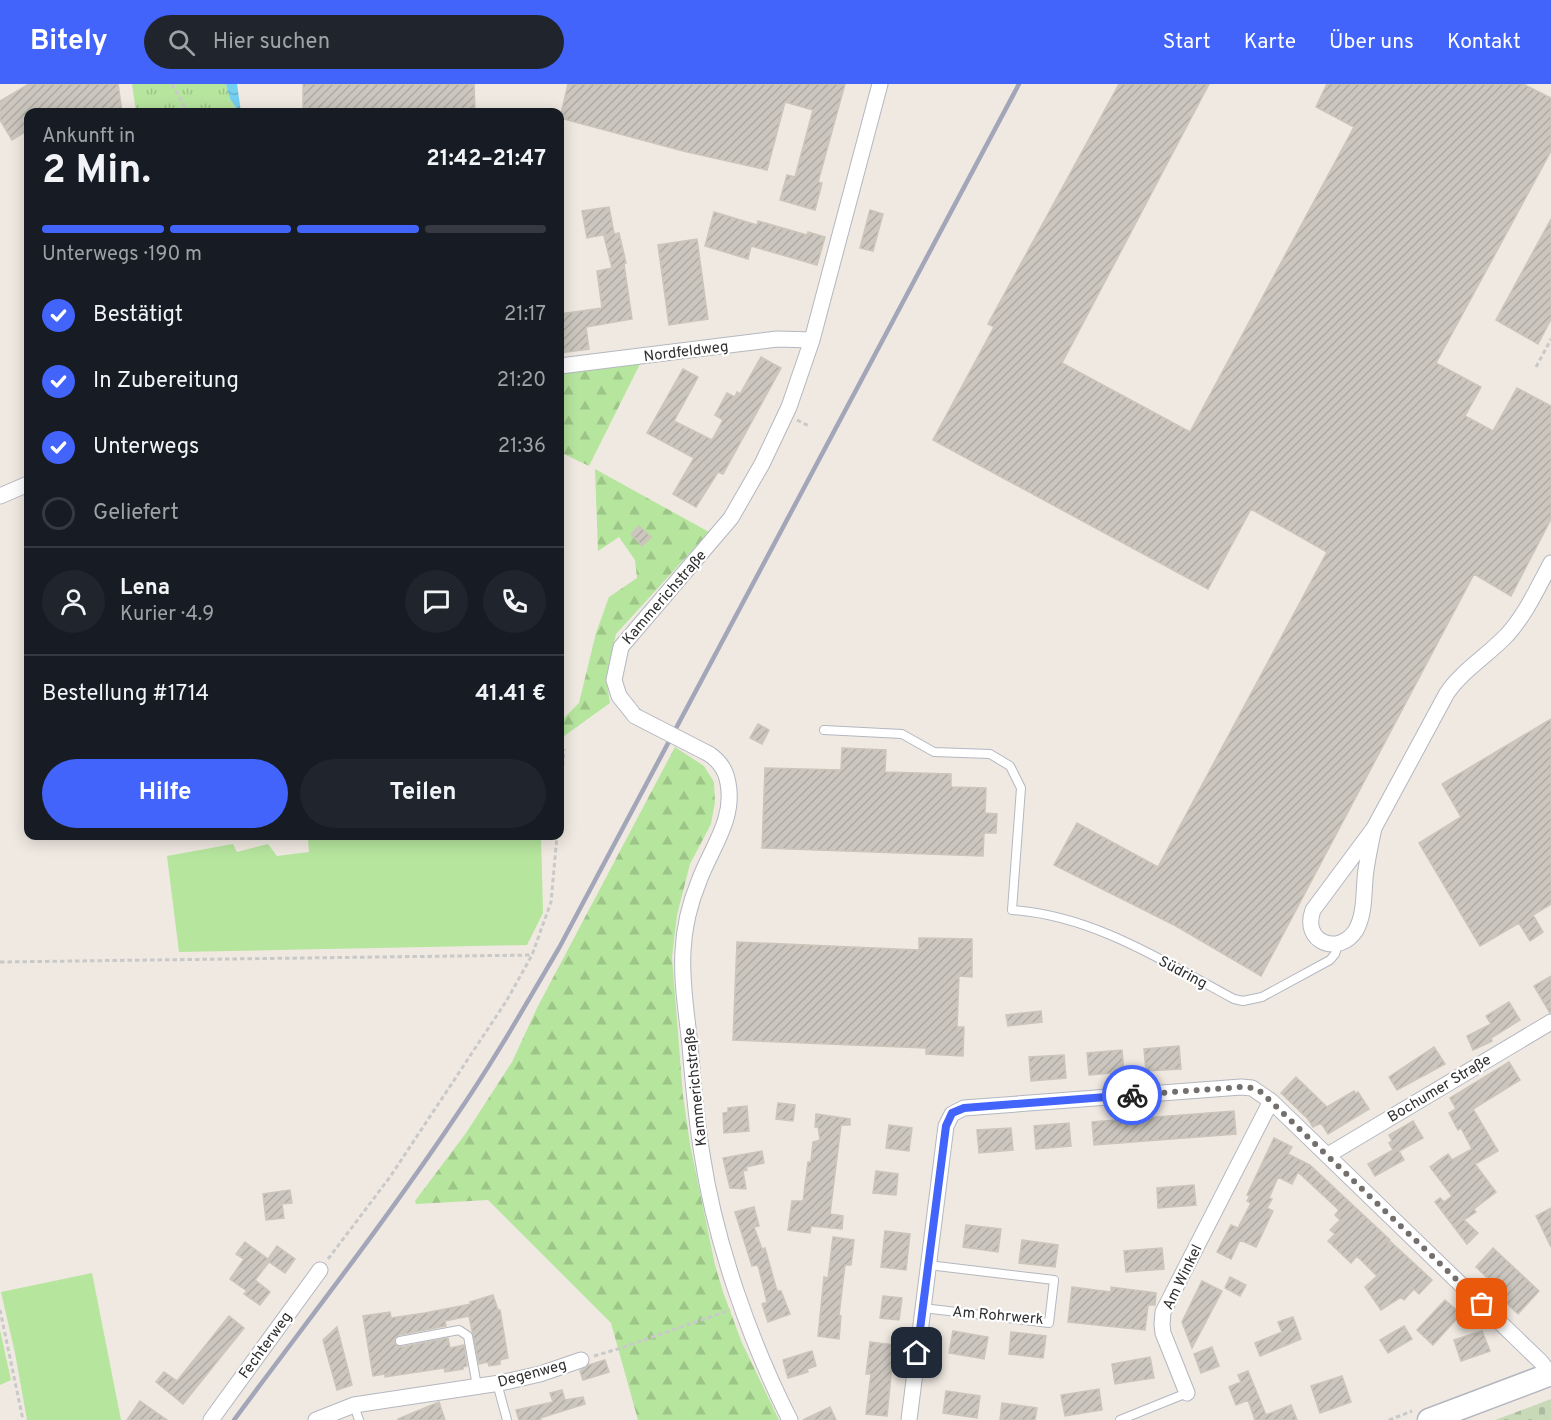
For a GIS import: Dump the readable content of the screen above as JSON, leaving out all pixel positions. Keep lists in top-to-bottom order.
{
  "streets": {
    "street": [
      "Nordfeldweg",
      "Kammerichstraße",
      "Südring",
      "Bochumer Straße",
      "Am Winkel",
      "Fechterweg",
      "Degenweg"
    ],
    "lane": ["Am Rohrwerk"]
  },
  "crossings": [
    ["Nordfeldweg", "Kammerichstraße"],
    ["Kammerichstraße", "Degenweg"]
  ],
  "page": {
    "header": "Bitely",
    "search": "Hier suchen",
    "nav": [
      "Start",
      "Karte",
      "Über uns",
      "Kontakt"
    ],
    "heading": ["2 Min.", "Ankunft in", "21:42–21:47"],
    "panel": [
      "Lena",
      "Kurier · 4.9",
      "Bestellung #1714",
      "41.41 €"
    ],
    "bar": "Unterwegs · 190 m",
    "list": [
      ["Bestätigt", "21:17"],
      ["In Zubereitung", "21:20"],
      ["Unterwegs", "21:36"],
      "Geliefert"
    ],
    "buttons": ["Hilfe", "Teilen"]
  }
}
